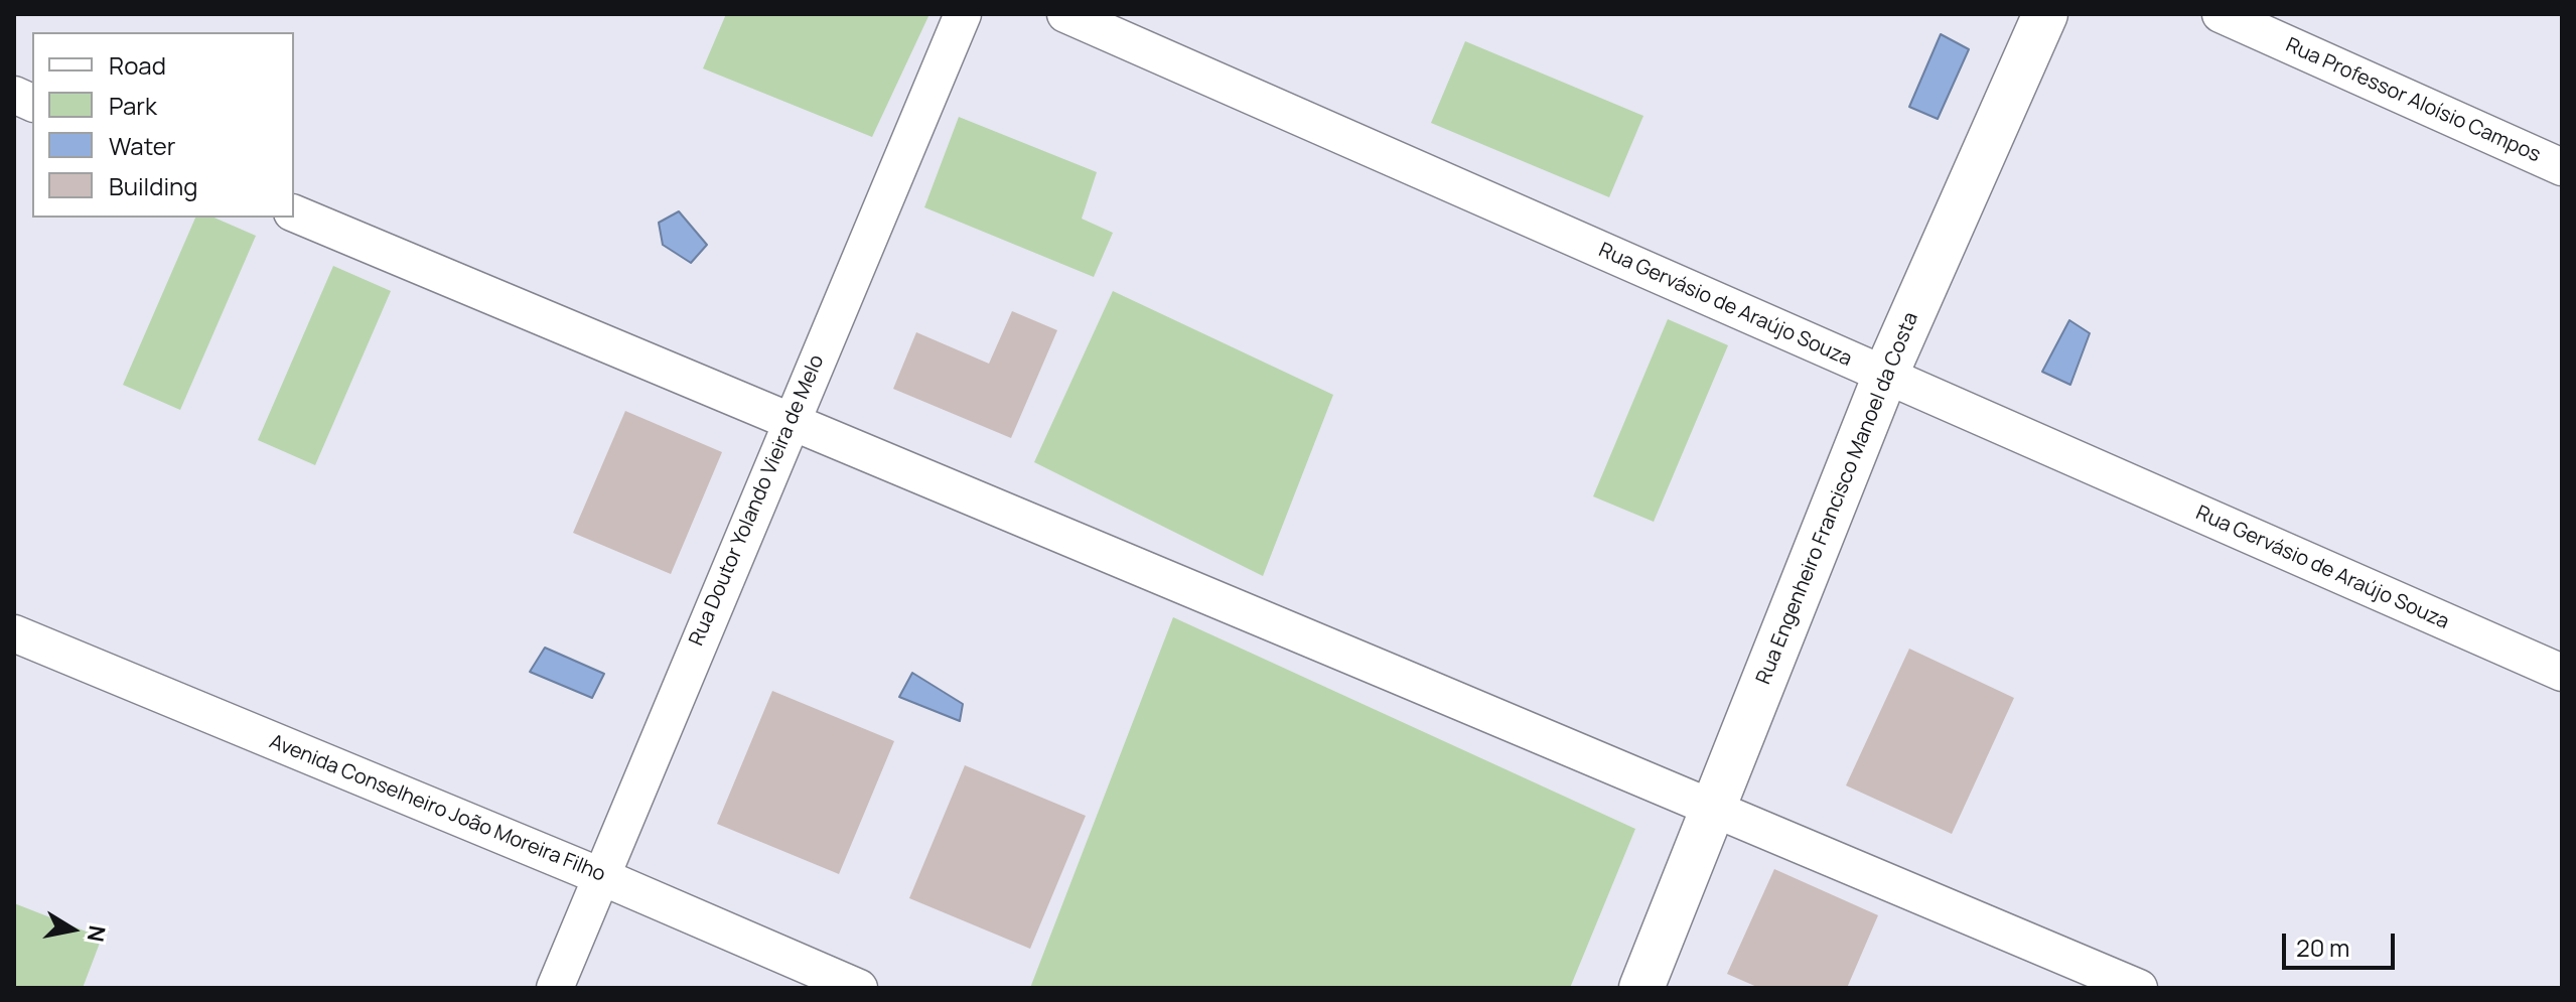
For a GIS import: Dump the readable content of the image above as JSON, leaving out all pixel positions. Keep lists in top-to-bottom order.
{
  "streets": {
    "street": [
      "Rua Professor Aloísio Campos",
      "Rua Gervásio de Araújo Souza",
      "Rua Engenheiro Francisco Manoel da Costa",
      "Rua Doutor Yolando Vieira de Melo",
      "Avenida Conselheiro João Moreira Filho"
    ]
  },
  "crossings": [
    ["Rua Gervásio de Araújo Souza", "Rua Engenheiro Francisco Manoel da Costa"],
    ["Rua Doutor Yolando Vieira de Melo", "Avenida Conselheiro João Moreira Filho"]
  ],
  "legend": [
    "Road",
    "Park",
    "Water",
    "Building"
  ],
  "scale_bar": "20 m",
  "north": "right"
}
